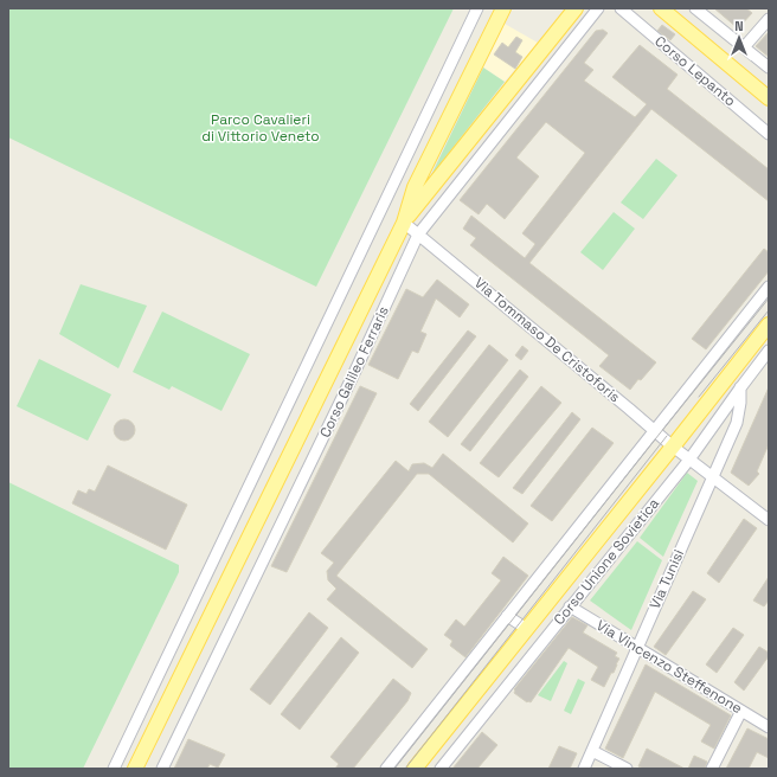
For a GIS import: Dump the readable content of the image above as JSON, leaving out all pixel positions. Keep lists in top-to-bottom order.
{
  "streets": {
    "main road": ["Corso Lepanto", "Corso Galileo Ferraris", "Corso Unione Sovietica"],
    "street": ["Via Tommaso De Cristoforis", "Via Tunisi", "Via Vincenzo Steffenone"]
  },
  "crossings": [
    ["Via Tommaso De Cristoforis", "Corso Galileo Ferraris"],
    ["Via Tommaso De Cristoforis", "Corso Unione Sovietica"],
    ["Via Tommaso De Cristoforis", "Via Tunisi"],
    ["Corso Unione Sovietica", "Via Tunisi"],
    ["Corso Unione Sovietica", "Via Vincenzo Steffenone"],
    ["Via Tunisi", "Via Vincenzo Steffenone"]
  ],
  "parks": ["Parco Cavalieri di Vittorio Veneto"],
  "north": "top"
}
